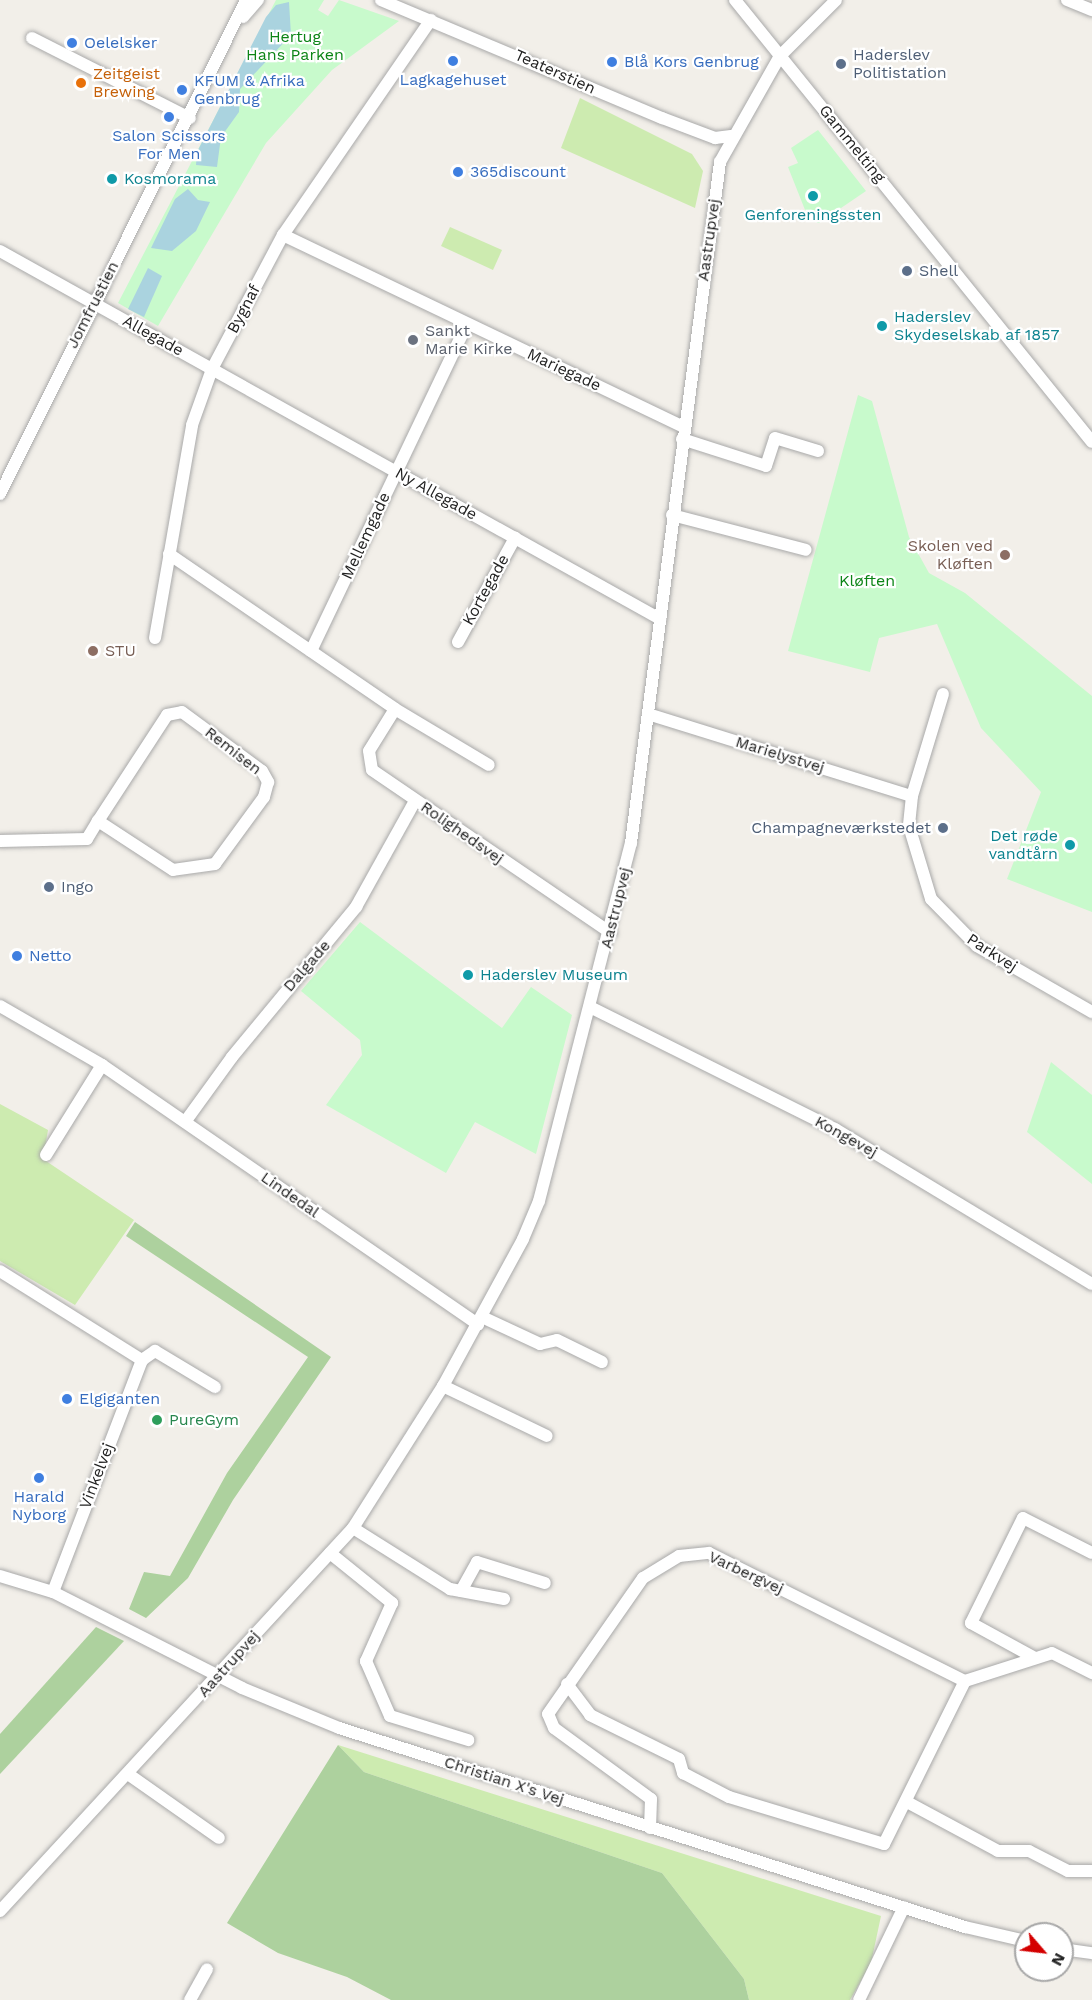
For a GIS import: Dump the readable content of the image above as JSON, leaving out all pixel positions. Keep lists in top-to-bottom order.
{
  "streets": {
    "street": [
      "Teaterstien",
      "Gammelting",
      "Aastrupvej",
      "Jomfrustien",
      "Bygnaf",
      "Allegade",
      "Mariegade",
      "Ny Allegade",
      "Mellemgade",
      "Kortegade",
      "Remisen",
      "Marielystvej",
      "Rolighedsvej",
      "Parkvej",
      "Dalgade",
      "Kongevej",
      "Lindedal",
      "Vinkelvej",
      "Varbergvej",
      "Christian X's Vej"
    ]
  },
  "crossings": [
    ["Teaterstien", "Aastrupvej"],
    ["Teaterstien", "Bygnaf"],
    ["Gammelting", "Aastrupvej"],
    ["Aastrupvej", "Mariegade"],
    ["Aastrupvej", "Ny Allegade"],
    ["Aastrupvej", "Marielystvej"],
    ["Aastrupvej", "Rolighedsvej"],
    ["Aastrupvej", "Kongevej"],
    ["Aastrupvej", "Lindedal"],
    ["Aastrupvej", "Christian X's Vej"],
    ["Jomfrustien", "Allegade"],
    ["Bygnaf", "Allegade"],
    ["Bygnaf", "Mariegade"],
    ["Bygnaf", "Ny Allegade"],
    ["Allegade", "Ny Allegade"],
    ["Mariegade", "Mellemgade"],
    ["Ny Allegade", "Mellemgade"],
    ["Ny Allegade", "Kortegade"],
    ["Marielystvej", "Parkvej"],
    ["Rolighedsvej", "Dalgade"],
    ["Dalgade", "Lindedal"],
    ["Vinkelvej", "Christian X's Vej"],
    ["Varbergvej", "Christian X's Vej"]
  ],
  "parks": ["Hertug Hans Parken", "Kløften"],
  "places": [
    "Oelelsker",
    "Lagkagehuset",
    "Blå Kors Genbrug",
    "Haderslev Politistation",
    "Zeitgeist Brewing",
    "KFUM & Afrika Genbrug",
    "Salon Scissors For Men",
    "365discount",
    "Kosmorama",
    "Genforeningssten",
    "Shell",
    "Haderslev Skydeselskab af 1857",
    "Sankt Marie Kirke",
    "Skolen ved Kløften",
    "STU",
    "Champagneværkstedet",
    "Det røde vandtårn",
    "Ingo",
    "Netto",
    "Haderslev Museum",
    "Elgiganten",
    "PureGym",
    "Harald Nyborg"
  ],
  "north": "bottom right"
}
